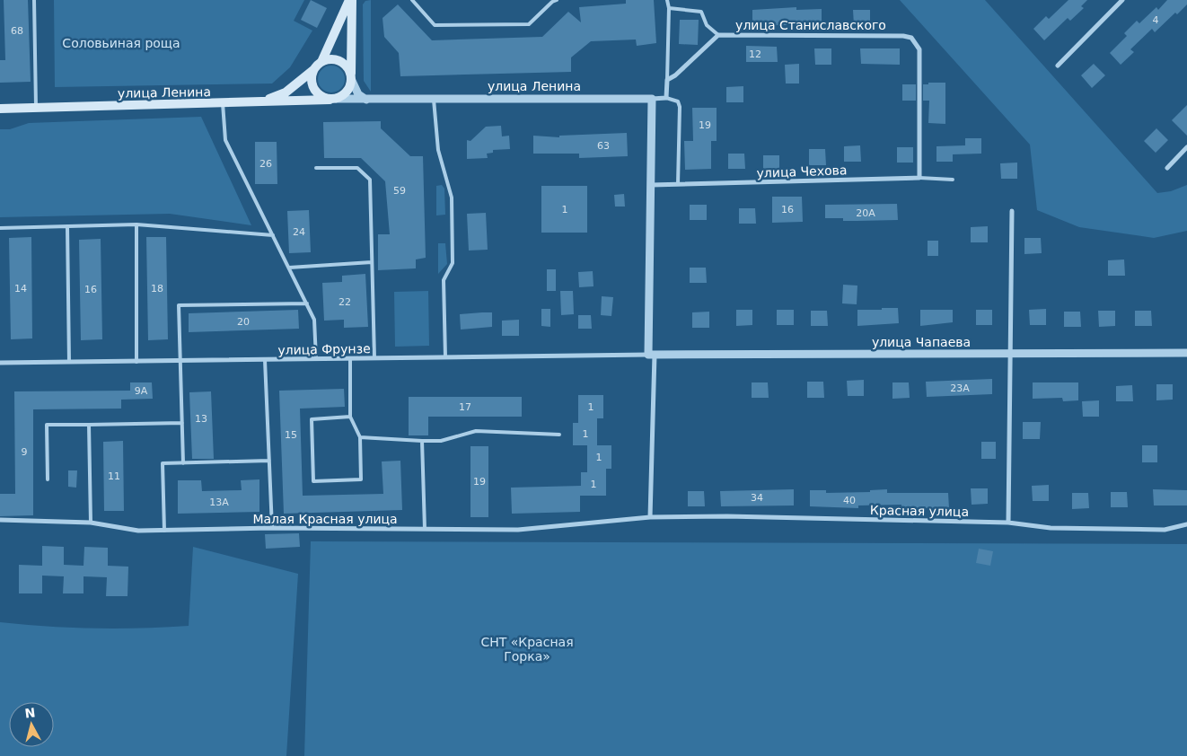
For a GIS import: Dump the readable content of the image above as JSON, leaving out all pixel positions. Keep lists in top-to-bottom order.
{
  "streets": {
    "main road": ["улица Ленина"],
    "street": [
      "улица Станиславского",
      "улица Чехова",
      "улица Чапаева",
      "улица Фрунзе",
      "Красная улица",
      "Малая Красная улица"
    ]
  },
  "crossings": [
    ["улица Станиславского", "улица Чехова"],
    ["улица Чапаева", "улица Фрунзе"],
    ["Красная улица", "Малая Красная улица"]
  ],
  "parks": ["Соловьиная роща", "СНТ «Красная Горка»"],
  "house_numbers": [
    "4",
    "68",
    "12",
    "19",
    "63",
    "26",
    "59",
    "1",
    "16",
    "20А",
    "24",
    "14",
    "18",
    "16",
    "22",
    "20",
    "23А",
    "9А",
    "17",
    "1",
    "13",
    "1",
    "15",
    "9",
    "1",
    "11",
    "19",
    "1",
    "34",
    "40",
    "13А"
  ],
  "north": "top"
}
